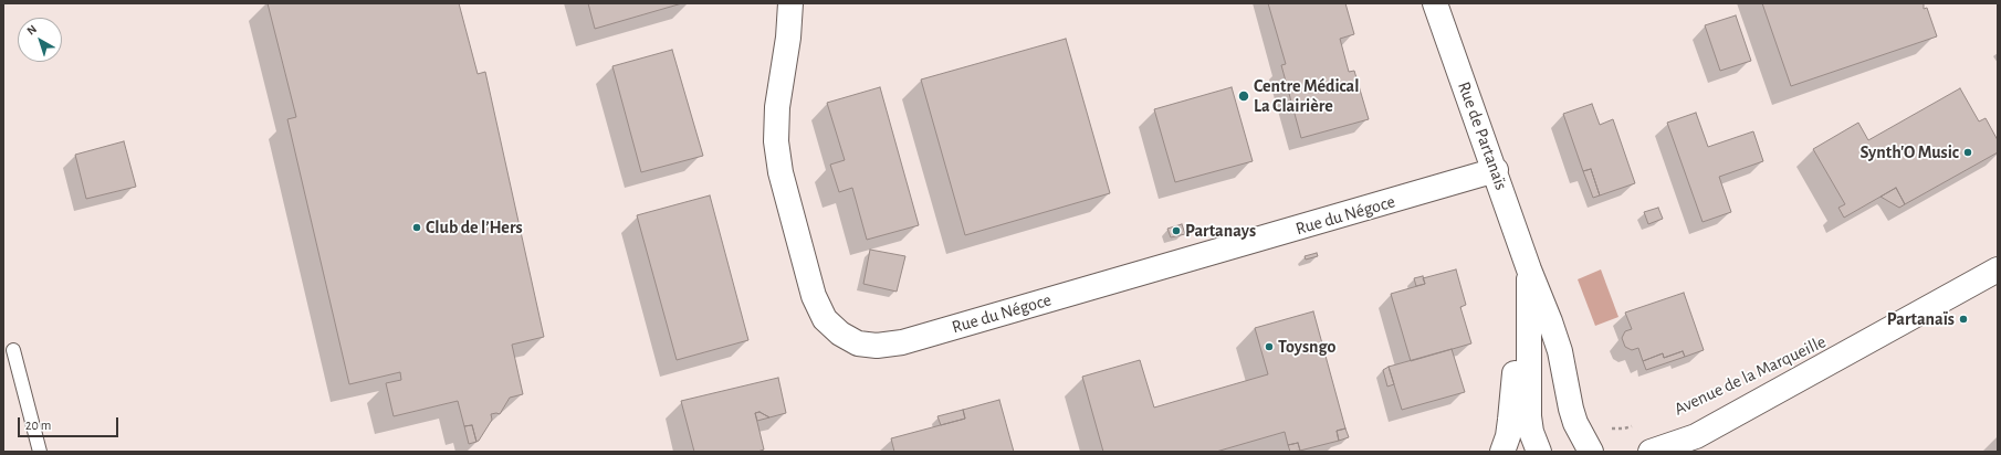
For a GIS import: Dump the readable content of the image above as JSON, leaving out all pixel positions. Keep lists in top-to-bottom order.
{
  "streets": {
    "street": ["Rue de Partanaïs", "Rue du Négoce", "Avenue de la Marqueille"]
  },
  "crossings": [
    ["Rue de Partanaïs", "Rue du Négoce"]
  ],
  "places": [
    "Centre Médical La Clairière",
    "Synth'O Music",
    "Club de l’Hers",
    "Partanays",
    "Partanaïs",
    "Toysngo"
  ],
  "scale_bar": "20 m",
  "north": "top left"
}
